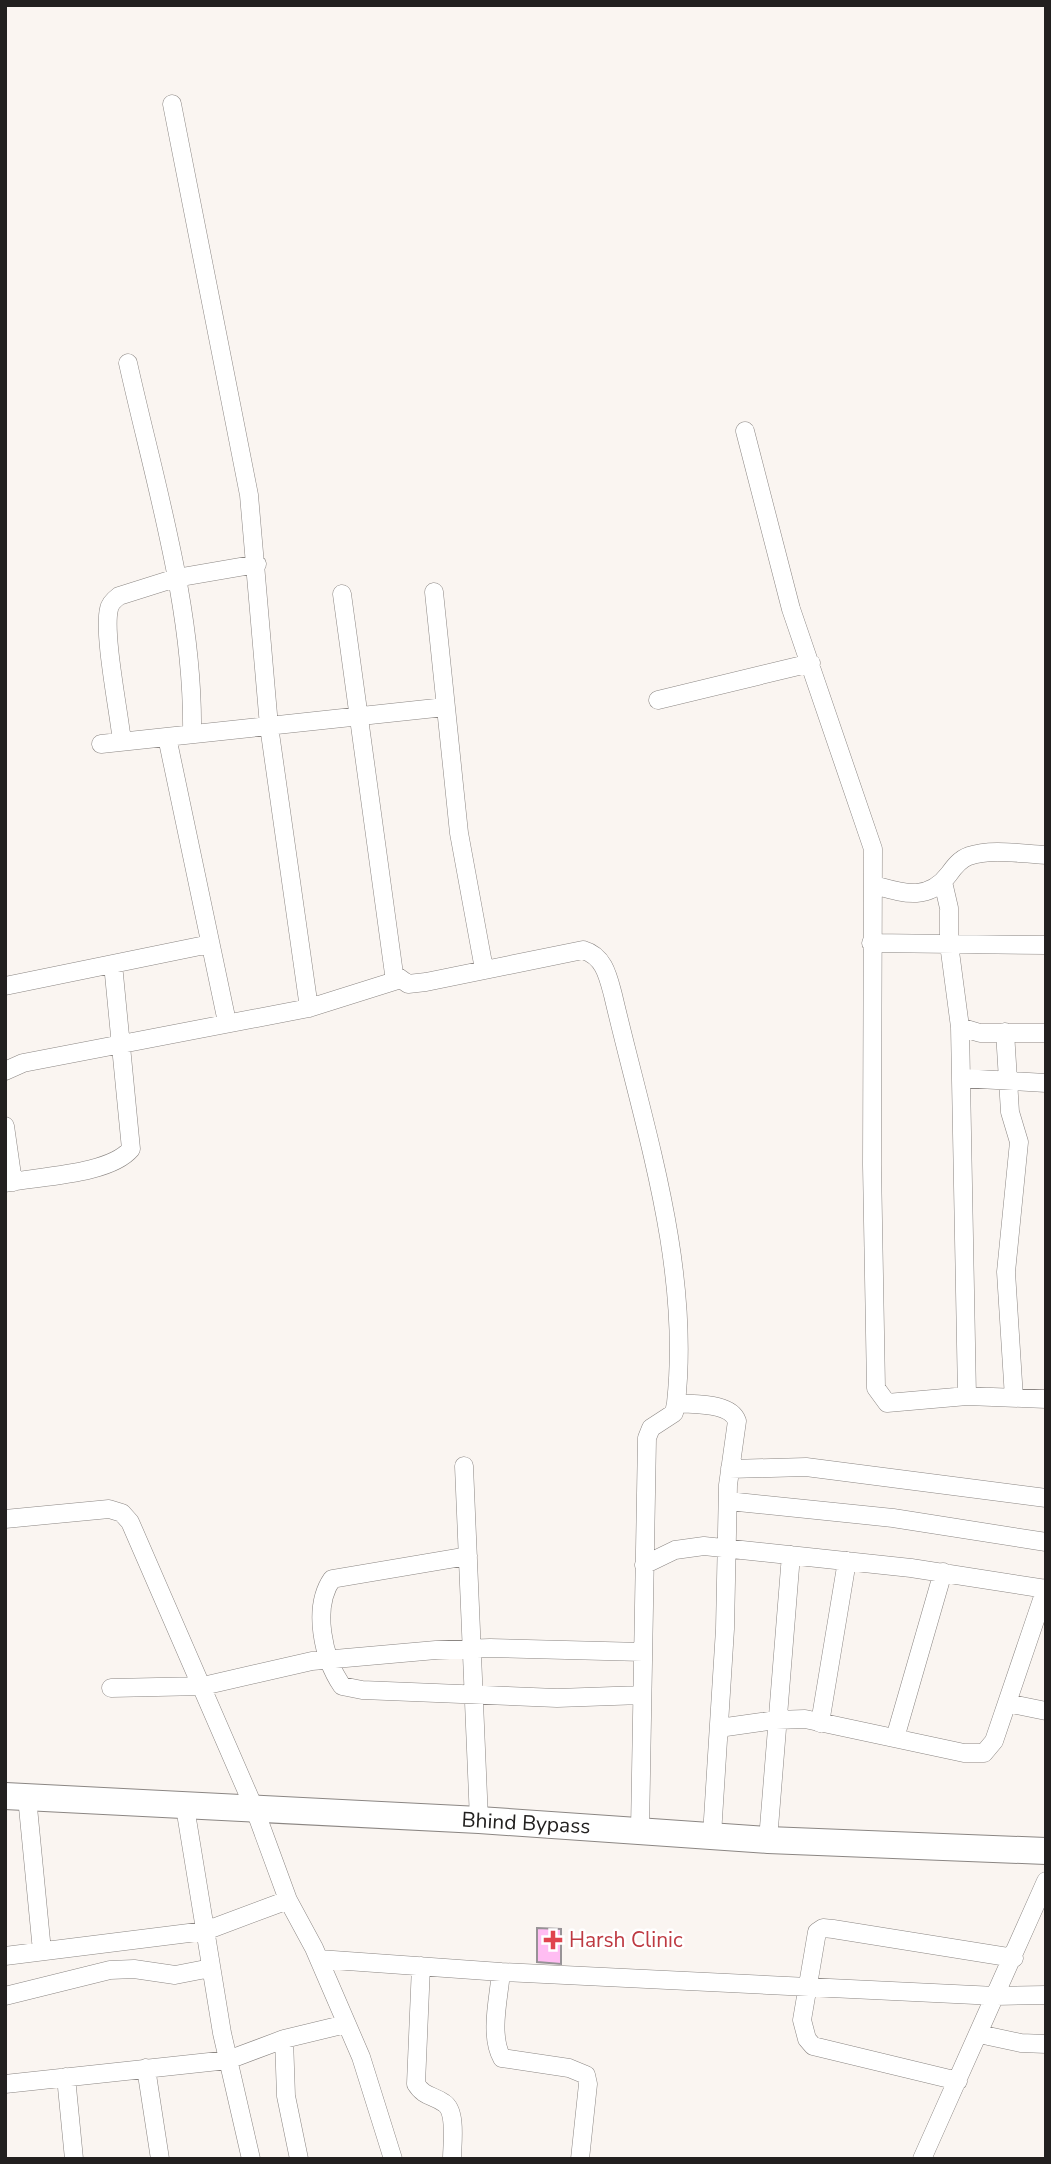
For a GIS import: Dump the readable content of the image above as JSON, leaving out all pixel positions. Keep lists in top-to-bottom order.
{
  "streets": {
    "street": ["Bhind Bypass"]
  },
  "places": {
    "health": ["Harsh Clinic"]
  }
}
